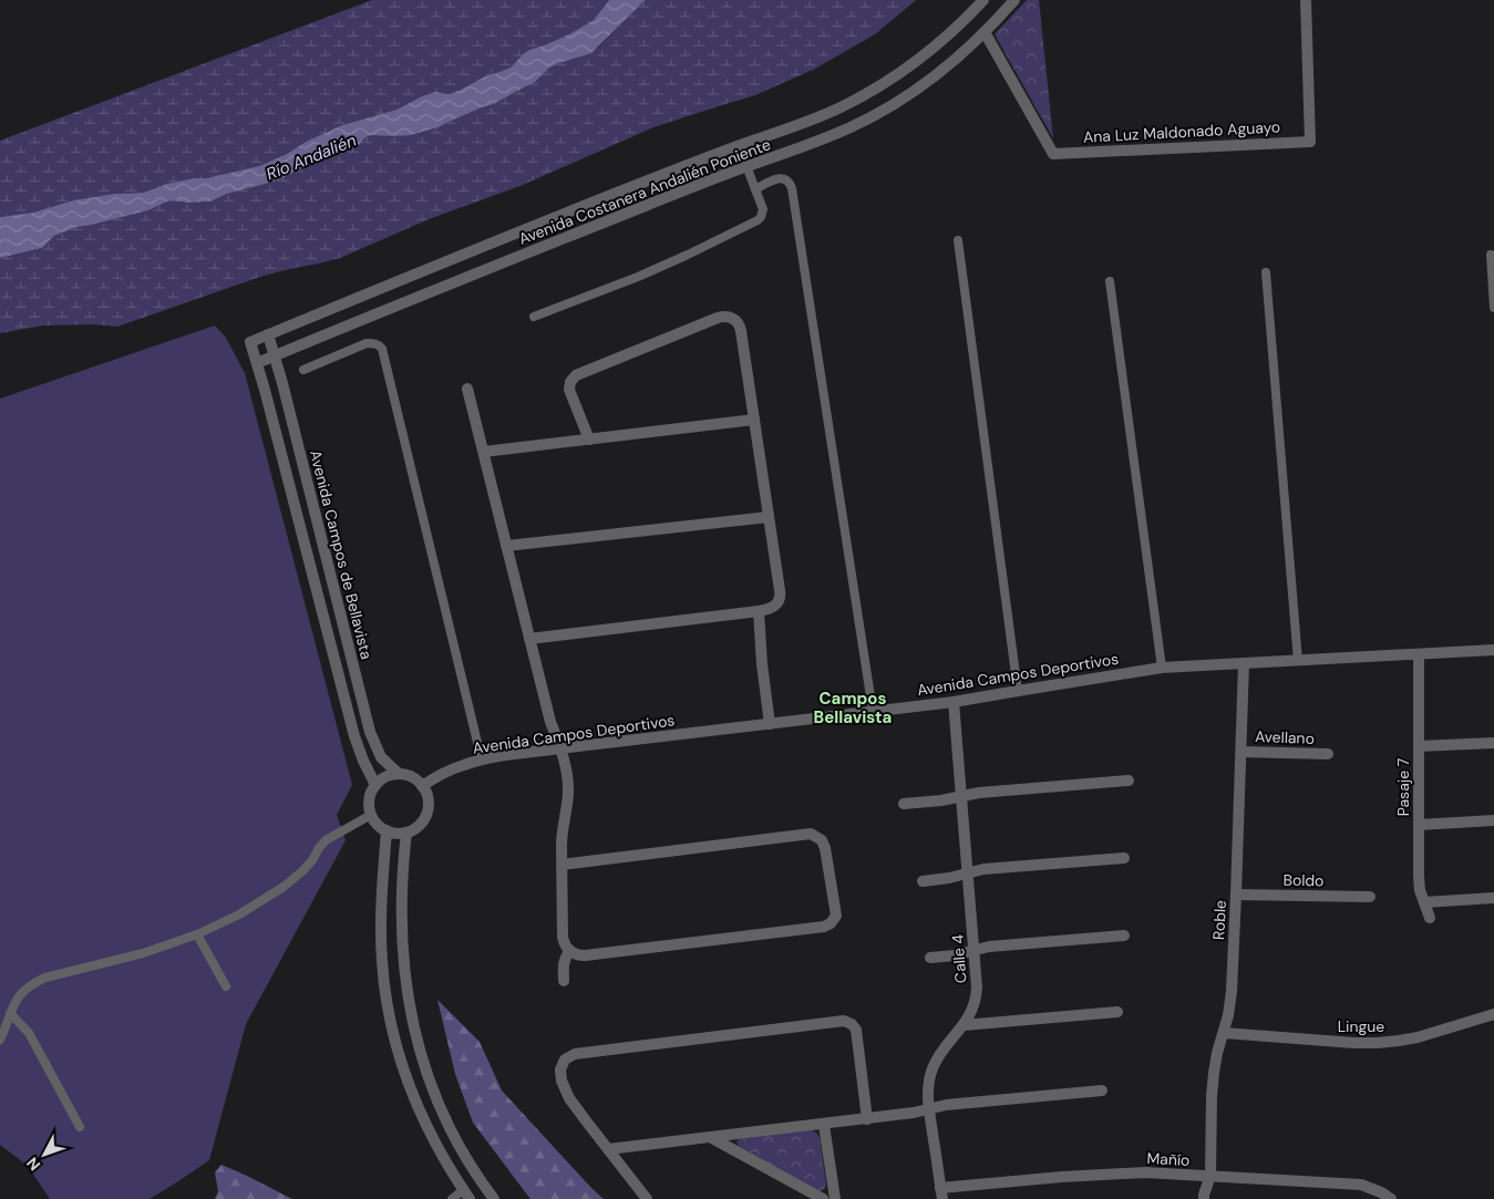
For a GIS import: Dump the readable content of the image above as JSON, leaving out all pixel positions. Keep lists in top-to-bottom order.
{
  "streets": {
    "street": [
      "Ana Luz Maldonado Aguayo",
      "Avenida Costanera Andalién Poniente",
      "Avenida Campos de Bellavista",
      "Avenida Campos Deportivos",
      "Avellano",
      "Pasaje 7",
      "Boldo",
      "Roble",
      "Calle 4",
      "Lingue",
      "Mañío"
    ]
  },
  "crossings": [
    ["Ana Luz Maldonado Aguayo", "Avenida Costanera Andalién Poniente"],
    ["Avenida Costanera Andalién Poniente", "Avenida Campos de Bellavista"],
    ["Avenida Campos de Bellavista", "Avenida Campos Deportivos"],
    ["Avenida Campos Deportivos", "Pasaje 7"],
    ["Avenida Campos Deportivos", "Roble"],
    ["Avenida Campos Deportivos", "Calle 4"],
    ["Avellano", "Roble"],
    ["Boldo", "Roble"],
    ["Roble", "Lingue"],
    ["Roble", "Mañío"],
    ["Calle 4", "Mañío"]
  ],
  "districts": ["Campos Bellavista"],
  "water": ["Río Andalién"],
  "north": "bottom left"
}
